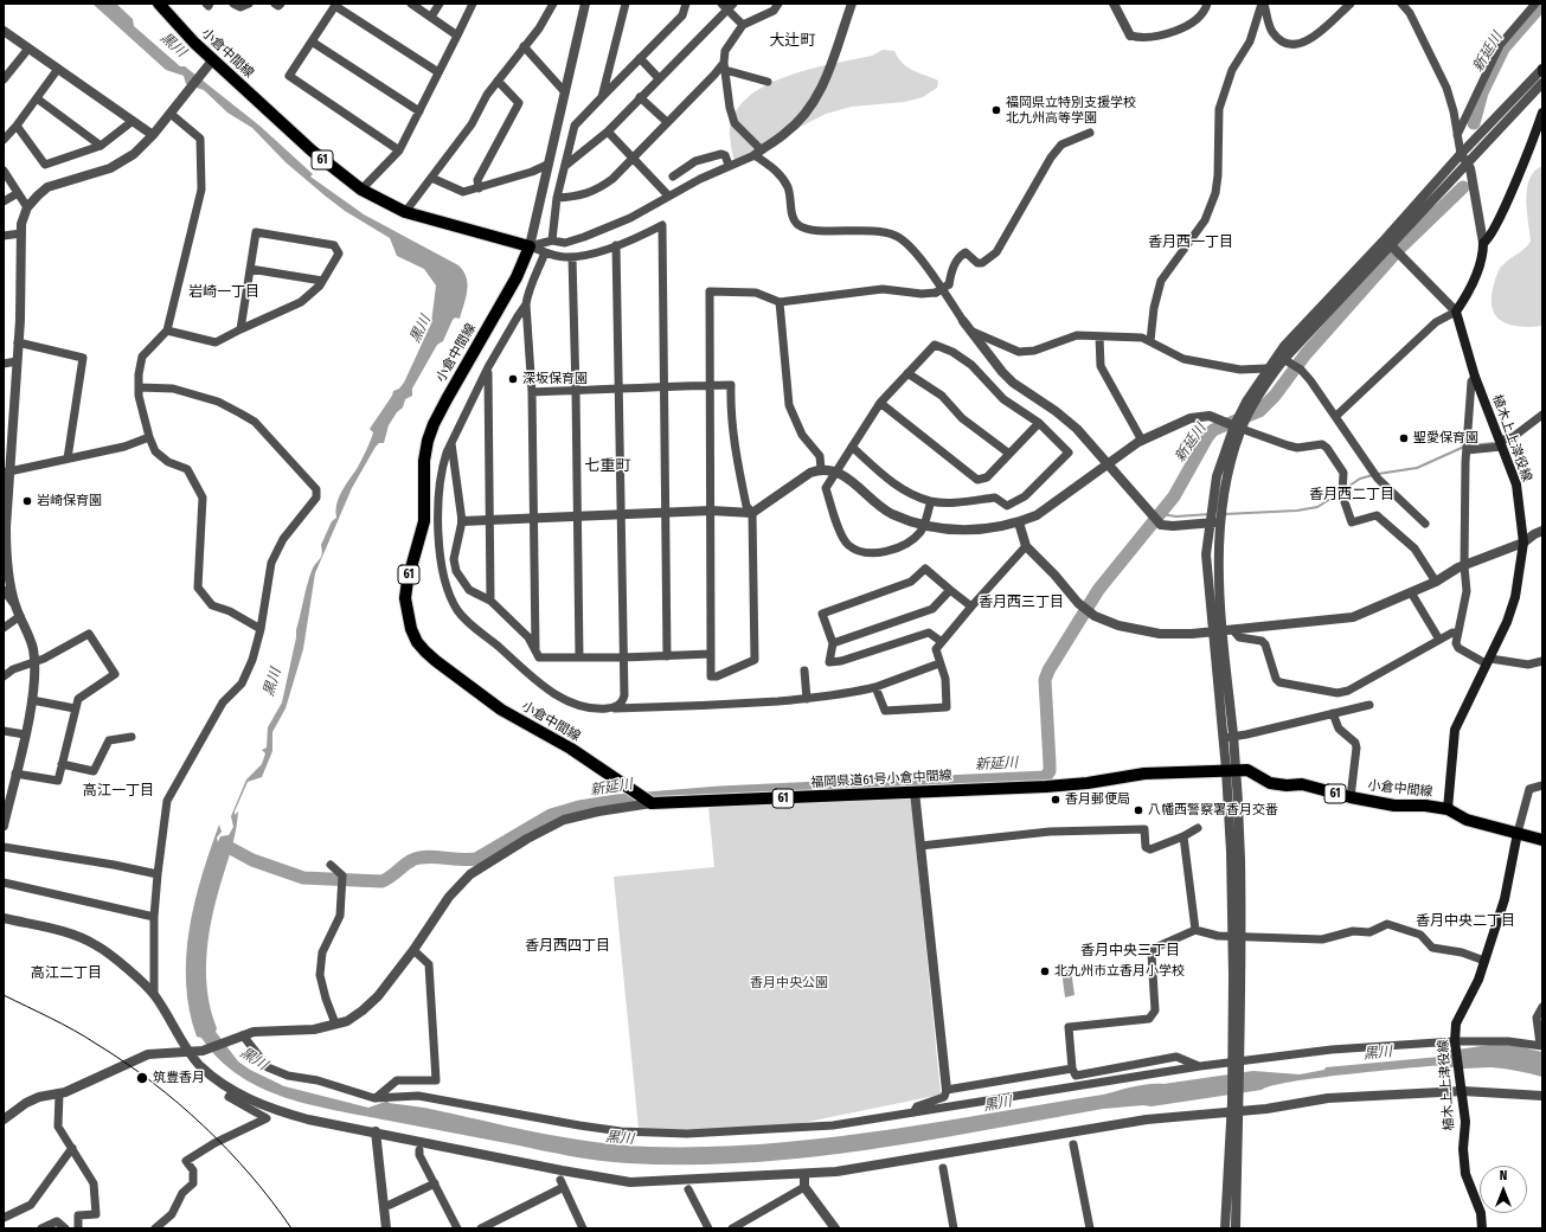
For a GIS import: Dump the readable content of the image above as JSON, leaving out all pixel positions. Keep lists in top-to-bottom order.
{
  "streets": {
    "main road": [
      "小倉中間線",
      "61",
      "植木上上津役線",
      "福岡県道61号小倉中間線"
    ]
  },
  "crossings": [
    ["小倉中間線", "植木上上津役線"],
    ["小倉中間線", "福岡県道61号小倉中間線"]
  ],
  "districts": [
    "大辻町",
    "香月西一丁目",
    "岩崎一丁目",
    "七重町",
    "香月西二丁目",
    "香月西三丁目",
    "高江一丁目",
    "香月中央二丁目",
    "香月西四丁目",
    "香月中央三丁目",
    "高江二丁目"
  ],
  "water": ["黒川", "新延川"],
  "parks": ["香月中央公園"],
  "places": [
    "福岡県立特別支援学校 北九州高等学園",
    "深坂保育園",
    "聖愛保育園",
    "岩崎保育園",
    "香月郵便局",
    "八幡西警察署香月交番",
    "北九州市立香月小学校",
    "筑豊香月"
  ],
  "north": "top"
}
